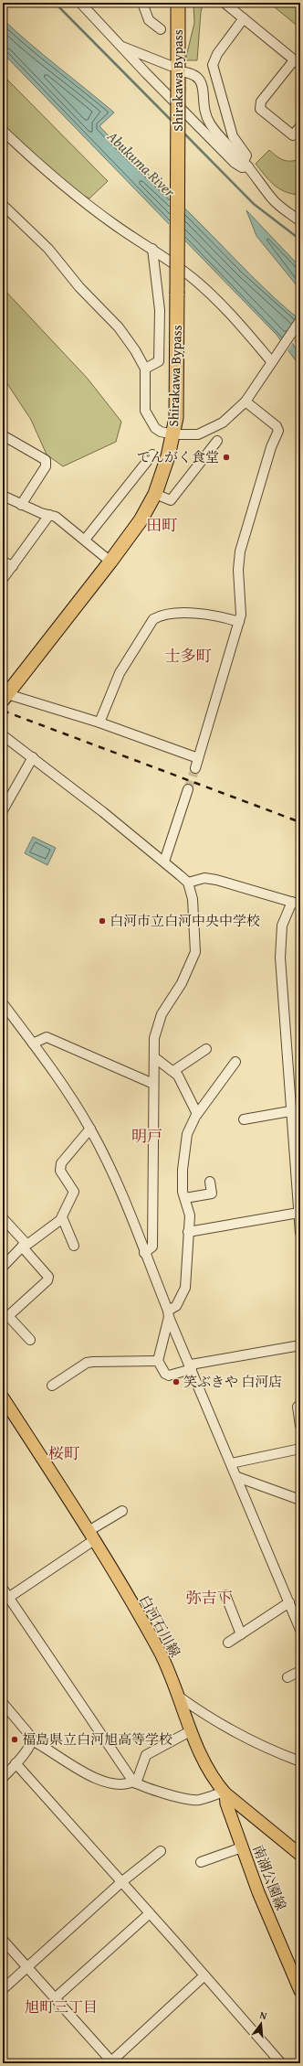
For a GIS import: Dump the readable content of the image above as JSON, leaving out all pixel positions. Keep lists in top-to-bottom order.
{
  "streets": {
    "highway": ["Shirakawa Bypass"],
    "main road": ["白河石川線", "南湖公園線"]
  },
  "crossings": [
    ["白河石川線", "南湖公園線"]
  ],
  "districts": [
    "田町",
    "士多町",
    "明戸",
    "桜町",
    "弥吉下",
    "旭町三丁目"
  ],
  "water": ["Abukuma River"],
  "places": [
    "でんがく食堂",
    "白河市立白河中央中学校",
    "笑ぶきや 白河店",
    "福島県立白河旭高等学校"
  ],
  "north": "top"
}
